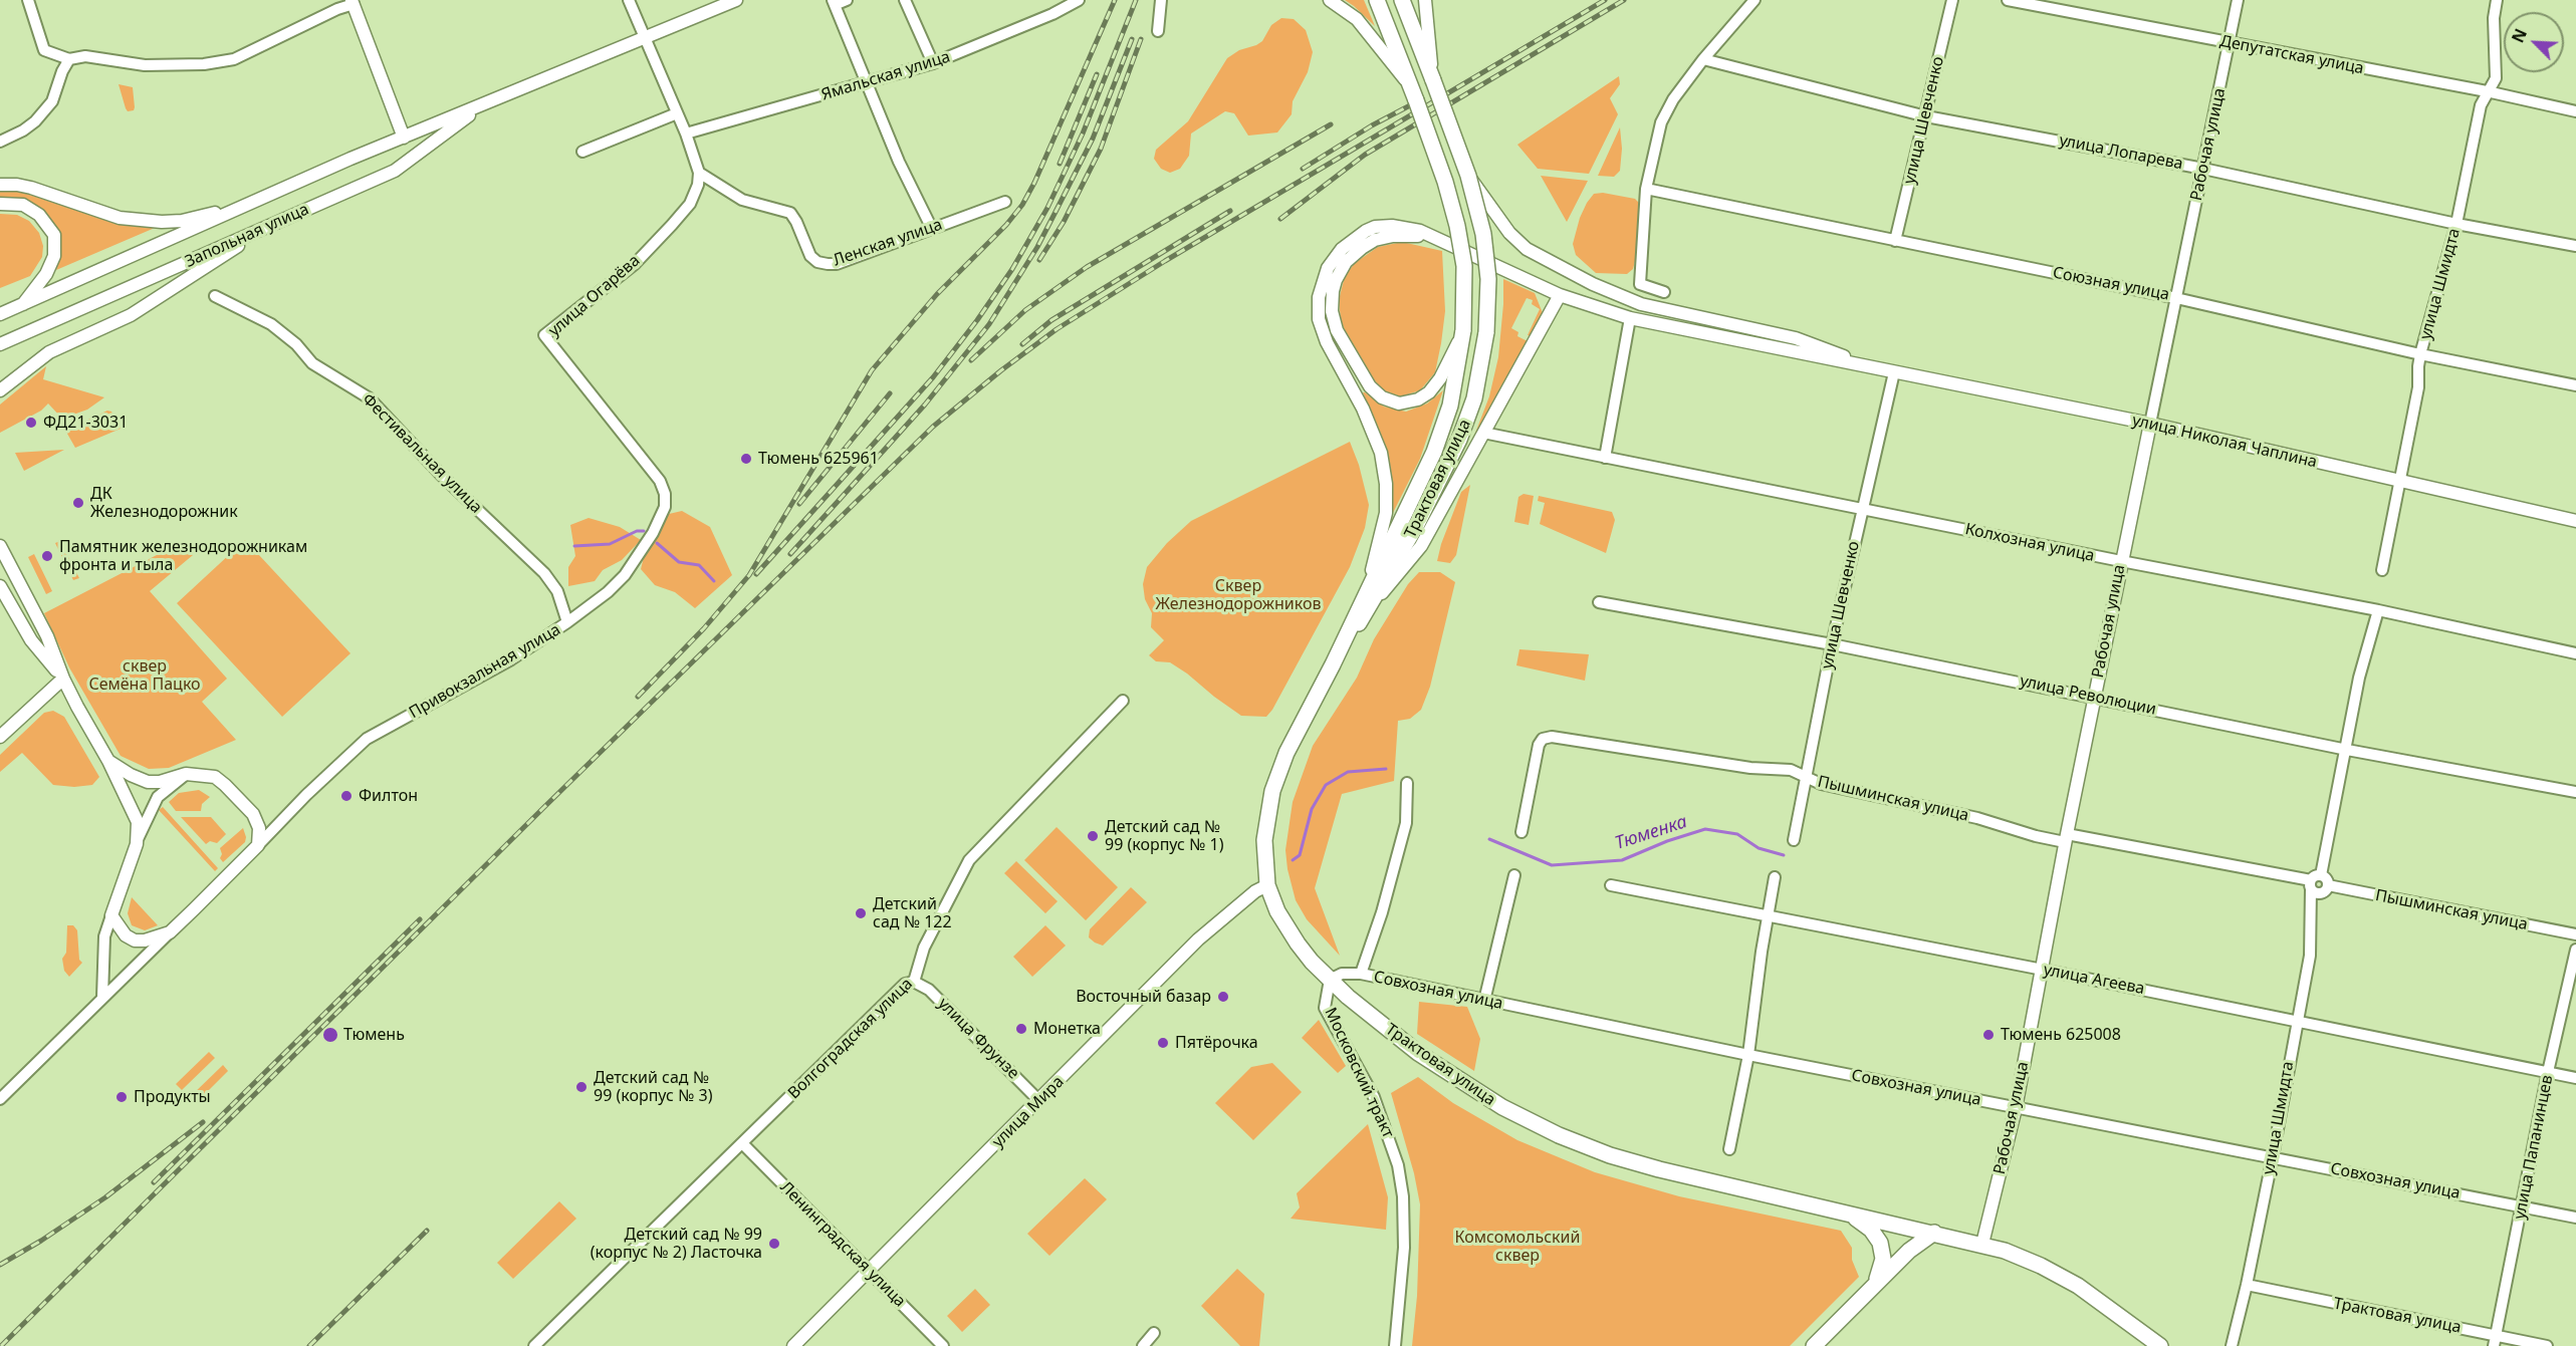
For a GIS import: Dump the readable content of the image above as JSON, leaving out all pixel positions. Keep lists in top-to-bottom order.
{
  "streets": {
    "main road": ["Трактовая улица"],
    "street": [
      "Депутатская улица",
      "Ямальская улица",
      "улица Шевченко",
      "Рабочая улица",
      "улица Лопарева",
      "Запольная улица",
      "Ленская улица",
      "Союзная улица",
      "улица Шмидта",
      "улица Огарёва",
      "улица Николая Чаплина",
      "Фестивальная улица",
      "Колхозная улица",
      "Привокзальная улица",
      "улица Революции",
      "Пышминская улица",
      "улица Агеева",
      "Совхозная улица",
      "Волгоградская улица",
      "улица Фрунзе",
      "Московский тракт",
      "улица Мира",
      "улица Папанинцев",
      "Ленинградская улица"
    ]
  },
  "crossings": [
    ["Депутатская улица", "Рабочая улица"],
    ["Депутатская улица", "улица Шмидта"],
    ["улица Шевченко", "улица Лопарева"],
    ["улица Шевченко", "Союзная улица"],
    ["улица Шевченко", "улица Николая Чаплина"],
    ["улица Шевченко", "Колхозная улица"],
    ["улица Шевченко", "улица Революции"],
    ["улица Шевченко", "Пышминская улица"],
    ["Рабочая улица", "улица Лопарева"],
    ["Рабочая улица", "Союзная улица"],
    ["Рабочая улица", "улица Николая Чаплина"],
    ["Рабочая улица", "Трактовая улица"],
    ["Рабочая улица", "Колхозная улица"],
    ["Рабочая улица", "улица Революции"],
    ["Рабочая улица", "Пышминская улица"],
    ["Рабочая улица", "улица Агеева"],
    ["Рабочая улица", "Совхозная улица"],
    ["улица Лопарева", "улица Шмидта"],
    ["Ленская улица", "улица Огарёва"],
    ["Союзная улица", "улица Шмидта"],
    ["улица Шмидта", "улица Николая Чаплина"],
    ["улица Шмидта", "Трактовая улица"],
    ["улица Шмидта", "Колхозная улица"],
    ["улица Шмидта", "улица Революции"],
    ["улица Шмидта", "Пышминская улица"],
    ["улица Шмидта", "улица Агеева"],
    ["улица Шмидта", "Совхозная улица"],
    ["улица Огарёва", "Привокзальная улица"],
    ["Фестивальная улица", "Привокзальная улица"],
    ["Трактовая улица", "Совхозная улица"],
    ["Трактовая улица", "Московский тракт"],
    ["Трактовая улица", "улица Мира"],
    ["Трактовая улица", "улица Папанинцев"],
    ["улица Агеева", "улица Папанинцев"],
    ["Совхозная улица", "Московский тракт"],
    ["Совхозная улица", "улица Папанинцев"],
    ["Волгоградская улица", "улица Фрунзе"],
    ["Волгоградская улица", "Ленинградская улица"],
    ["улица Фрунзе", "улица Мира"],
    ["улица Мира", "Ленинградская улица"]
  ],
  "water": ["Тюменка"],
  "parks": ["Сквер Железнодорожников", "сквер Семёна Пацко", "Комсомольский сквер"],
  "places": [
    "ФД21-3031",
    "Тюмень 625961",
    "ДК Железнодорожник",
    "Памятник железнодорожникам фронта и тыла",
    "Филтон",
    "Детский сад № 99 (корпус № 1)",
    "Детский сад № 122",
    "Восточный базар",
    "Монетка",
    "Тюмень",
    "Тюмень 625008",
    "Пятёрочка",
    "Детский сад № 99 (корпус № 3)",
    "Продукты",
    "Детский сад № 99 (корпус № 2) Ласточка"
  ],
  "north": "top left"
}
